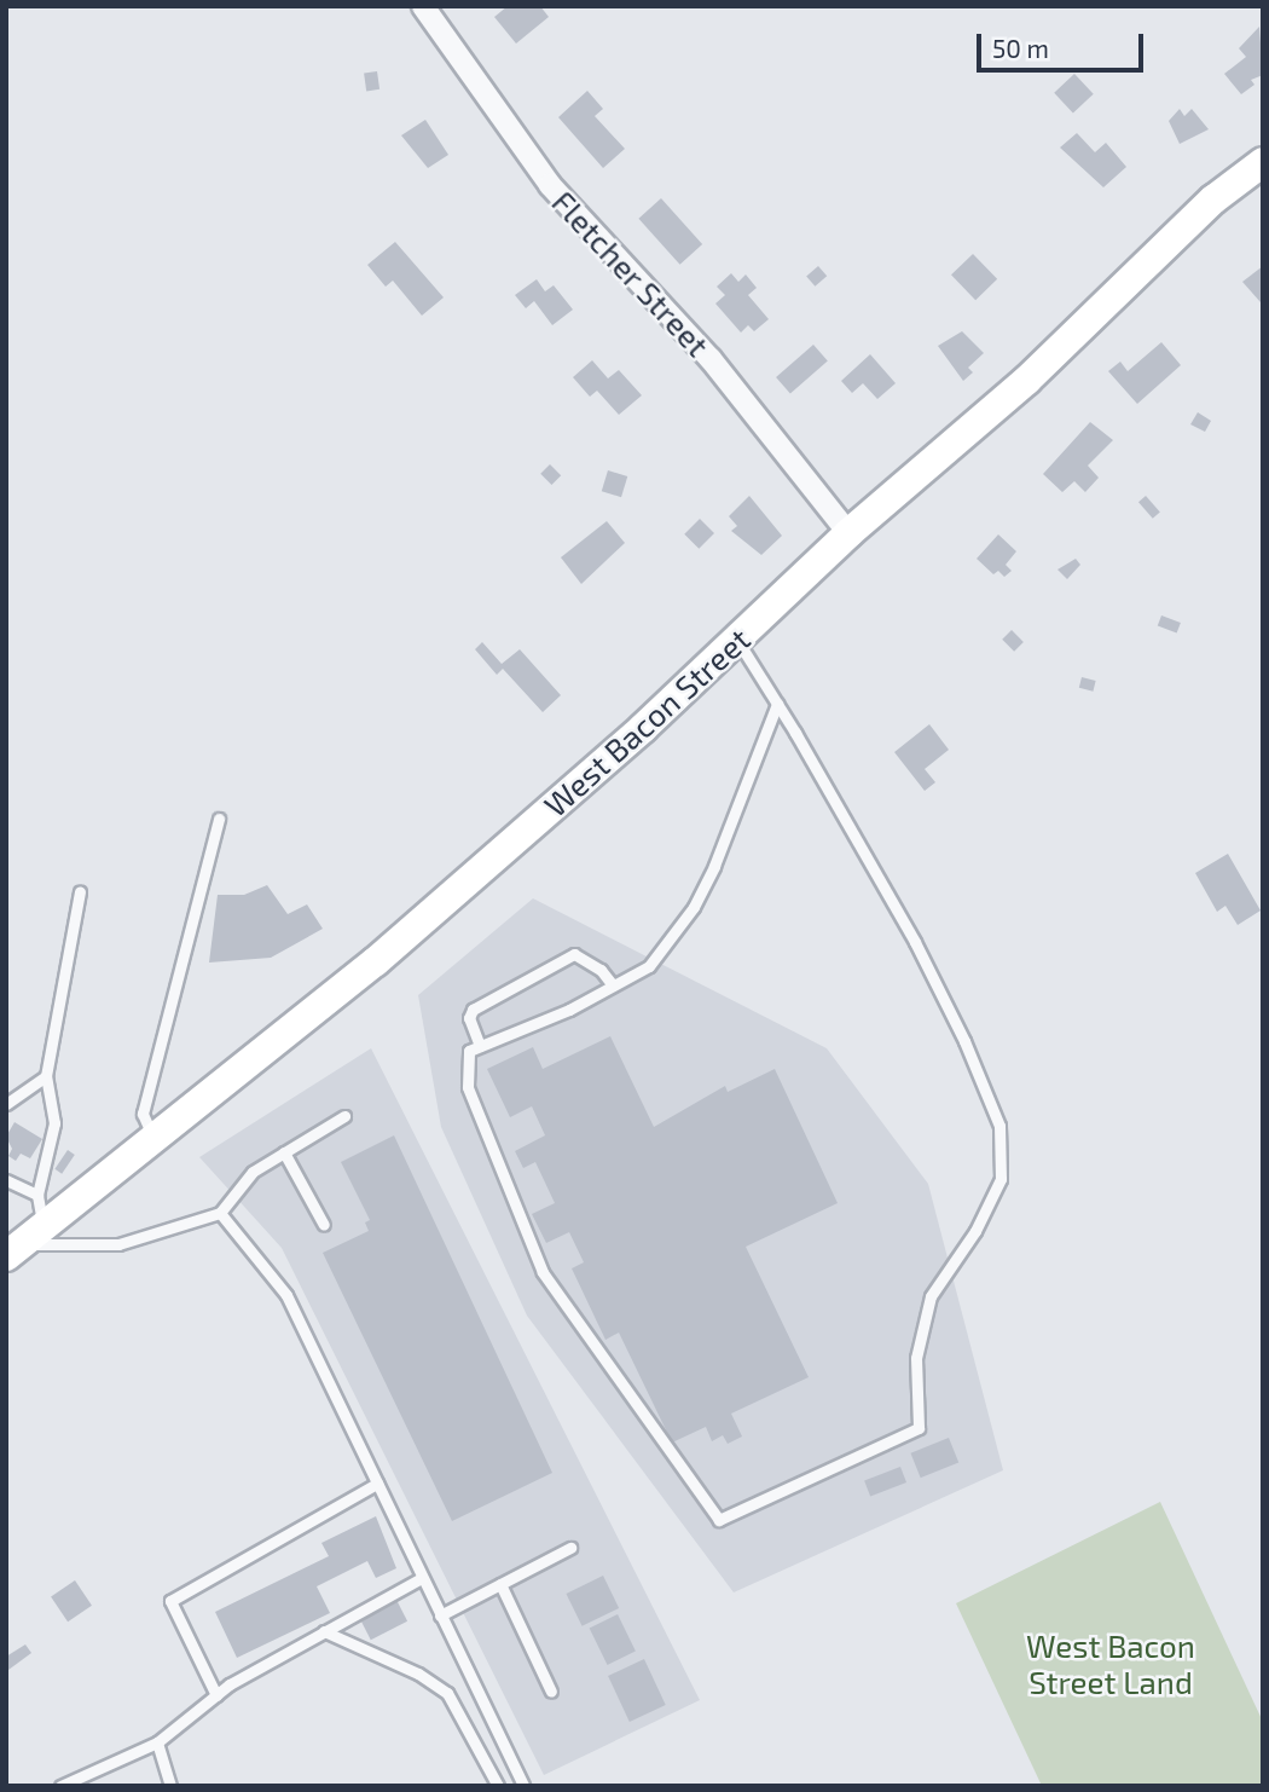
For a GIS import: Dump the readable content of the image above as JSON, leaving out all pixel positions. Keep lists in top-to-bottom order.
{
  "streets": {
    "street": ["Fletcher Street", "West Bacon Street"]
  },
  "crossings": [
    ["Fletcher Street", "West Bacon Street"]
  ],
  "parks": ["West Bacon Street Land"],
  "scale_bar": "50 m"
}
